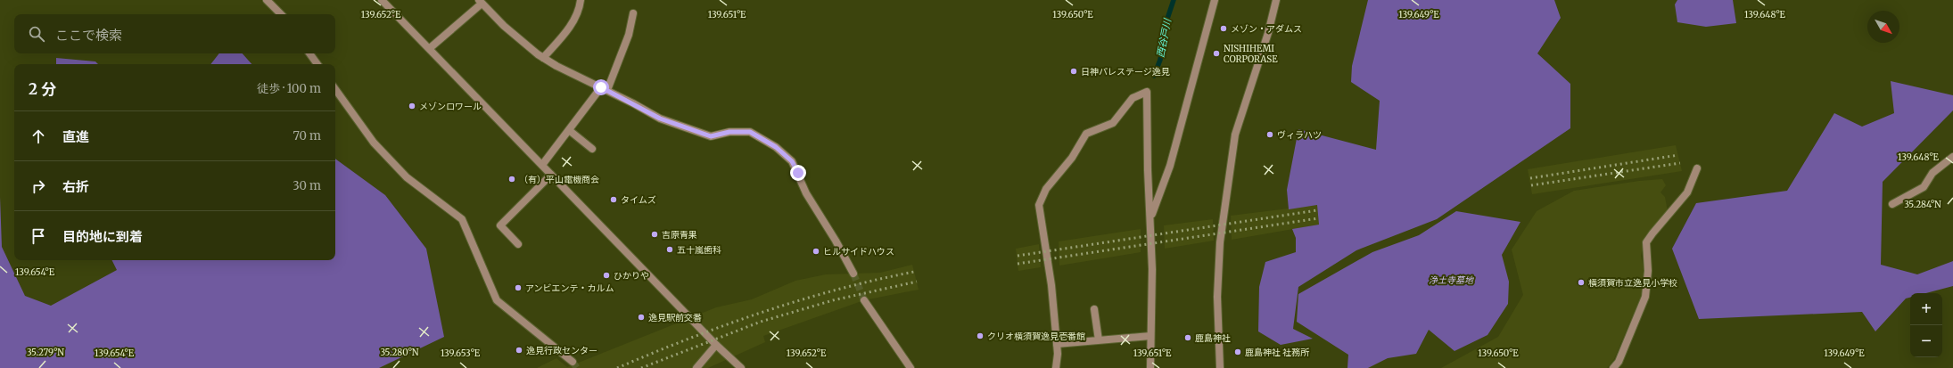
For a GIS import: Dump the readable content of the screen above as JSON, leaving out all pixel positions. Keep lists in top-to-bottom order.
{
  "water": ["西谷戸川"],
  "parks": ["浄土寺墓地"],
  "places": [
    "メゾン・アダムス",
    "NISHIHEMI CORPORASE",
    "日神パレステージ逸見",
    "メゾンロワール",
    "ヴィラハツ",
    "（有）平山電機商会",
    "タイムズ",
    "吉原青果",
    "五十嵐歯科",
    "ヒルサイドハウス",
    "ひかりや",
    "横須賀市立逸見小学校",
    "アンビエンテ・カルム",
    "逸見駅前交番",
    "クリオ横須賀逸見壱番館",
    "鹿島神社",
    "逸見行政センター",
    "鹿島神社 社務所"
  ],
  "north": "bottom right",
  "page": {
    "search": "ここで検索",
    "heading": ["2 分", "徒歩 · 100 m"],
    "list": [
      ["直進", "70 m"],
      ["右折", "30 m"],
      "目的地に到着"
    ],
    "map_buttons": ["+", "−"]
  },
  "coordinates": [
    "139.652°E",
    "139.651°E",
    "139.650°E",
    "139.649°E",
    "139.648°E",
    "35.284°N",
    "139.654°E",
    "35.279°N",
    "35.280°N",
    "139.653°E"
  ]
}
